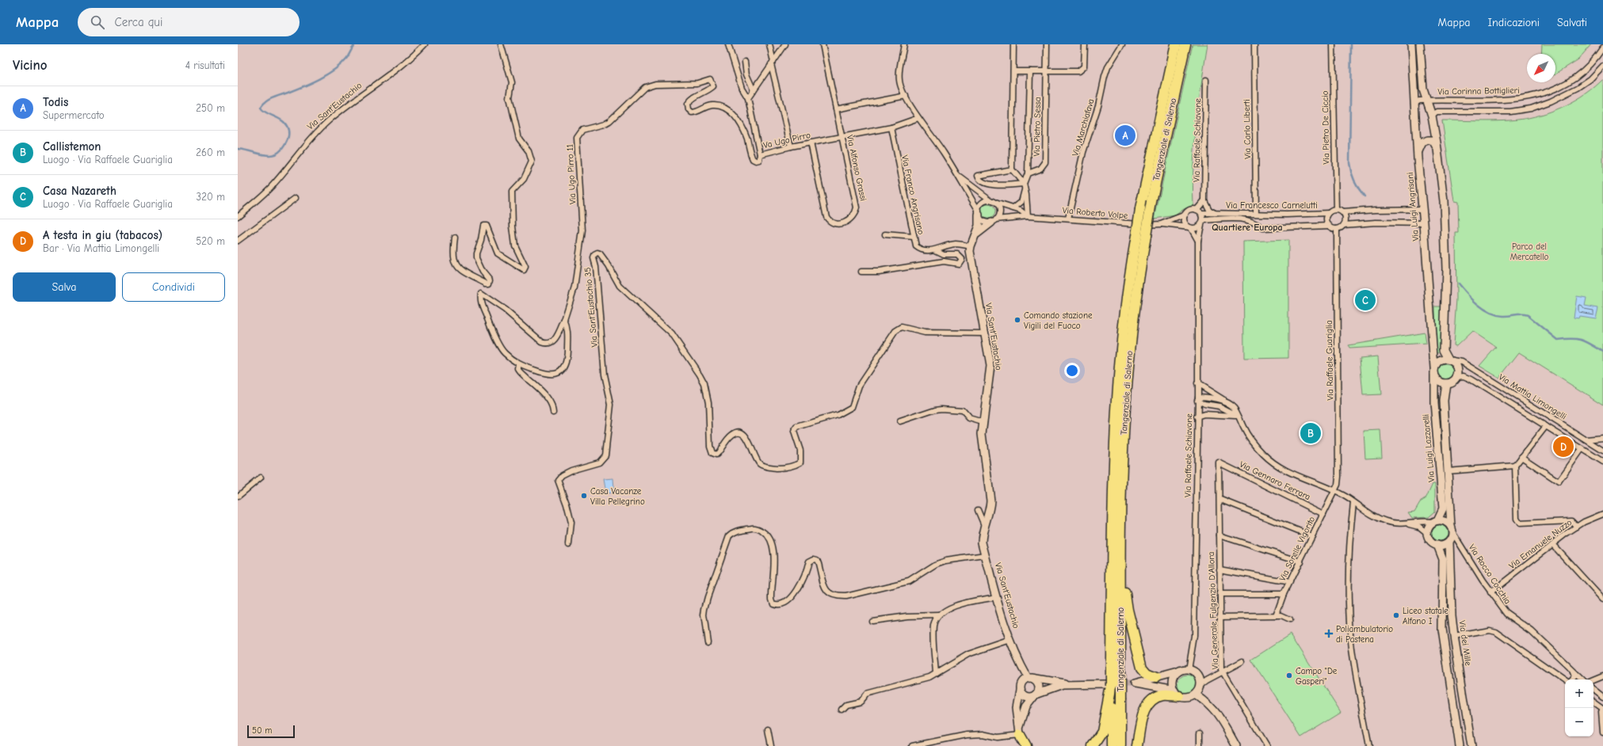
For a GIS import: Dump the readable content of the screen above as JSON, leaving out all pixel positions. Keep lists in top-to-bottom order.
{
  "streets": {
    "highway": ["Tangenziale di Salerno"],
    "street": [
      "Via Corinna Bottiglieri",
      "Via Sant'Eustachio",
      "Via Pietro Sessa",
      "Via Marchiafava",
      "Via Pietro De Ciccio",
      "Via Carlo Liberti",
      "Va Ugo Pirro",
      "Via Raffaele Schiavone",
      "Via Alfonso Grassi",
      "Via Ugo Pirro 11",
      "Via Franco Angrisano",
      "Via Francesco Carnelutti",
      "Via Luigi Angrisani",
      "Via Roberto Volpe",
      "Via Sant'Eustachio 35",
      "Via Raffaele Guariglia",
      "Via Mattia Limongelli",
      "Via Luigi Lazzarelli",
      "Via Gennaro Ferrara",
      "Via Emanuele Nuzzo",
      "Via Sorelle Vigorito",
      "Via Rocco Cocchia",
      "Via Generale Fulgenzio D'Allora",
      "Via dei Mille"
    ]
  },
  "crossings": [
    ["Via Corinna Bottiglieri", "Via Luigi Angrisani"],
    ["Via Sant'Eustachio", "Via Franco Angrisano"],
    ["Via Sant'Eustachio", "Via Roberto Volpe"],
    ["Via Sant'Eustachio", "Via Sant'Eustachio 35"],
    ["Via Marchiafava", "Via Roberto Volpe"],
    ["Via Pietro De Ciccio", "Via Francesco Carnelutti"],
    ["Via Pietro De Ciccio", "Via Raffaele Guariglia"],
    ["Via Carlo Liberti", "Via Francesco Carnelutti"],
    ["Va Ugo Pirro", "Via Alfonso Grassi"],
    ["Va Ugo Pirro", "Via Ugo Pirro 11"],
    ["Va Ugo Pirro", "Via Franco Angrisano"],
    ["Via Raffaele Schiavone", "Via Francesco Carnelutti"],
    ["Via Raffaele Schiavone", "Via Roberto Volpe"],
    ["Via Francesco Carnelutti", "Via Roberto Volpe"],
    ["Via Francesco Carnelutti", "Via Raffaele Guariglia"],
    ["Via Luigi Angrisani", "Via Mattia Limongelli"],
    ["Via Luigi Angrisani", "Via Luigi Lazzarelli"],
    ["Via Raffaele Guariglia", "Via Sorelle Vigorito"],
    ["Via Mattia Limongelli", "Via Luigi Lazzarelli"],
    ["Via Luigi Lazzarelli", "Via Rocco Cocchia"],
    ["Via Luigi Lazzarelli", "Via dei Mille"],
    ["Via Gennaro Ferrara", "Via Sorelle Vigorito"],
    ["Via Gennaro Ferrara", "Via Generale Fulgenzio D'Allora"],
    ["Via Emanuele Nuzzo", "Via Rocco Cocchia"],
    ["Via Rocco Cocchia", "Via dei Mille"]
  ],
  "districts": ["Quartiere Europa"],
  "parks": ["Parco del Mercatello"],
  "places": {
    "other": [
      "Comando stazione Vigili del Fuoco",
      "Casa Vacanze Villa Pellegrino",
      "Liceo statale Alfano I",
      "Campo \"De Gasperi\""
    ],
    "health": ["Poliambulatorio di Pastena"]
  },
  "scale_bar": "50 m",
  "north": "bottom left",
  "page": {
    "header": "Mappa",
    "search": "Cerca qui",
    "nav": ["Mappa", "Indicazioni", "Salvati"],
    "heading": ["Vicino", "4 risultati"],
    "list": [
      {
        "mark": "A",
        "name": "Todis",
        "note": "Supermercato",
        "value": "250 m"
      },
      {
        "mark": "B",
        "name": "Callistemon",
        "note": "Luogo · Via Raffaele Guariglia",
        "value": "260 m"
      },
      {
        "mark": "C",
        "name": "Casa Nazareth",
        "note": "Luogo · Via Raffaele Guariglia",
        "value": "320 m"
      },
      {
        "mark": "D",
        "name": "A testa in giu (tabacos)",
        "note": "Bar · Via Mattia Limongelli",
        "value": "520 m"
      }
    ],
    "pins": [
      "A",
      "C",
      "B",
      "D"
    ],
    "buttons": ["Salva", "Condividi"],
    "map_buttons": ["+", "−"],
    "scale": "50 m"
  }
}
